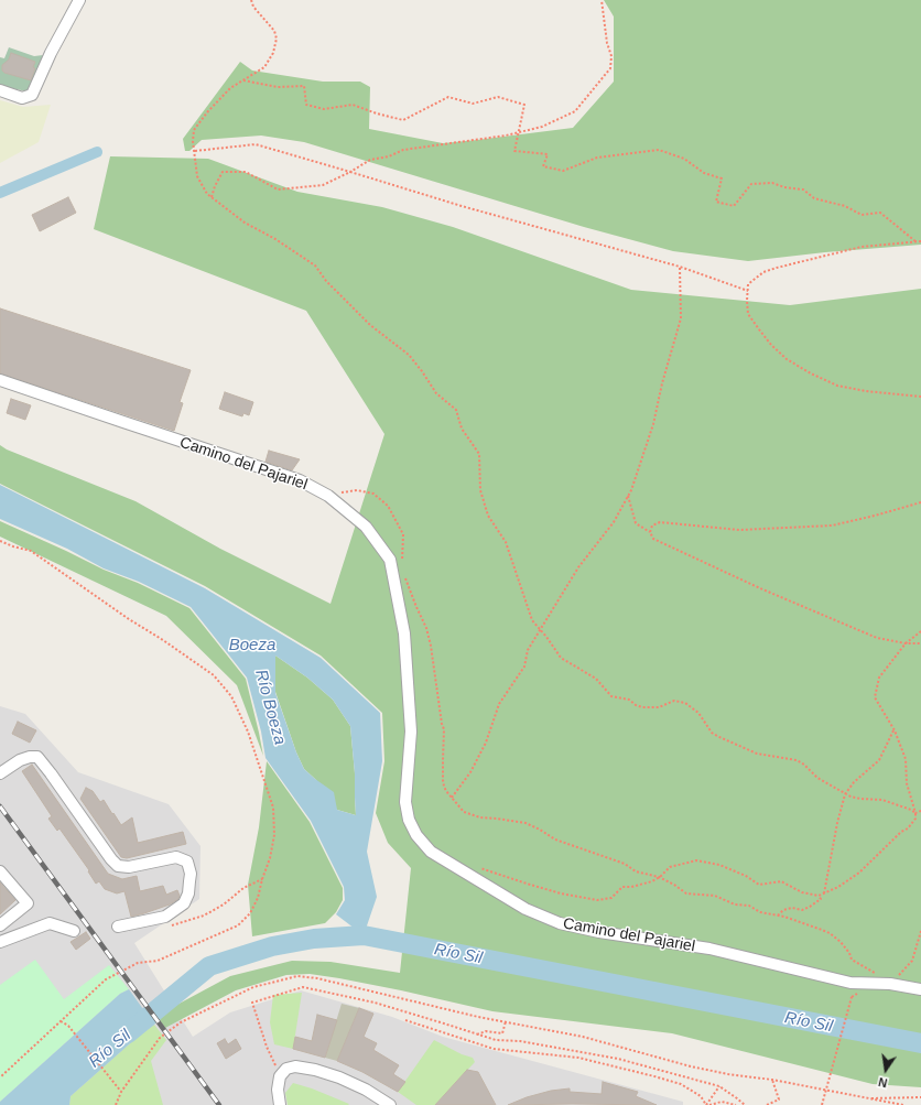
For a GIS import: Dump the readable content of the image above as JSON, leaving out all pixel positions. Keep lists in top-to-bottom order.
{
  "streets": {
    "street": ["Camino del Pajariel"]
  },
  "water": ["Boeza", "Río Boeza", "Río Sil"],
  "north": "bottom"
}
